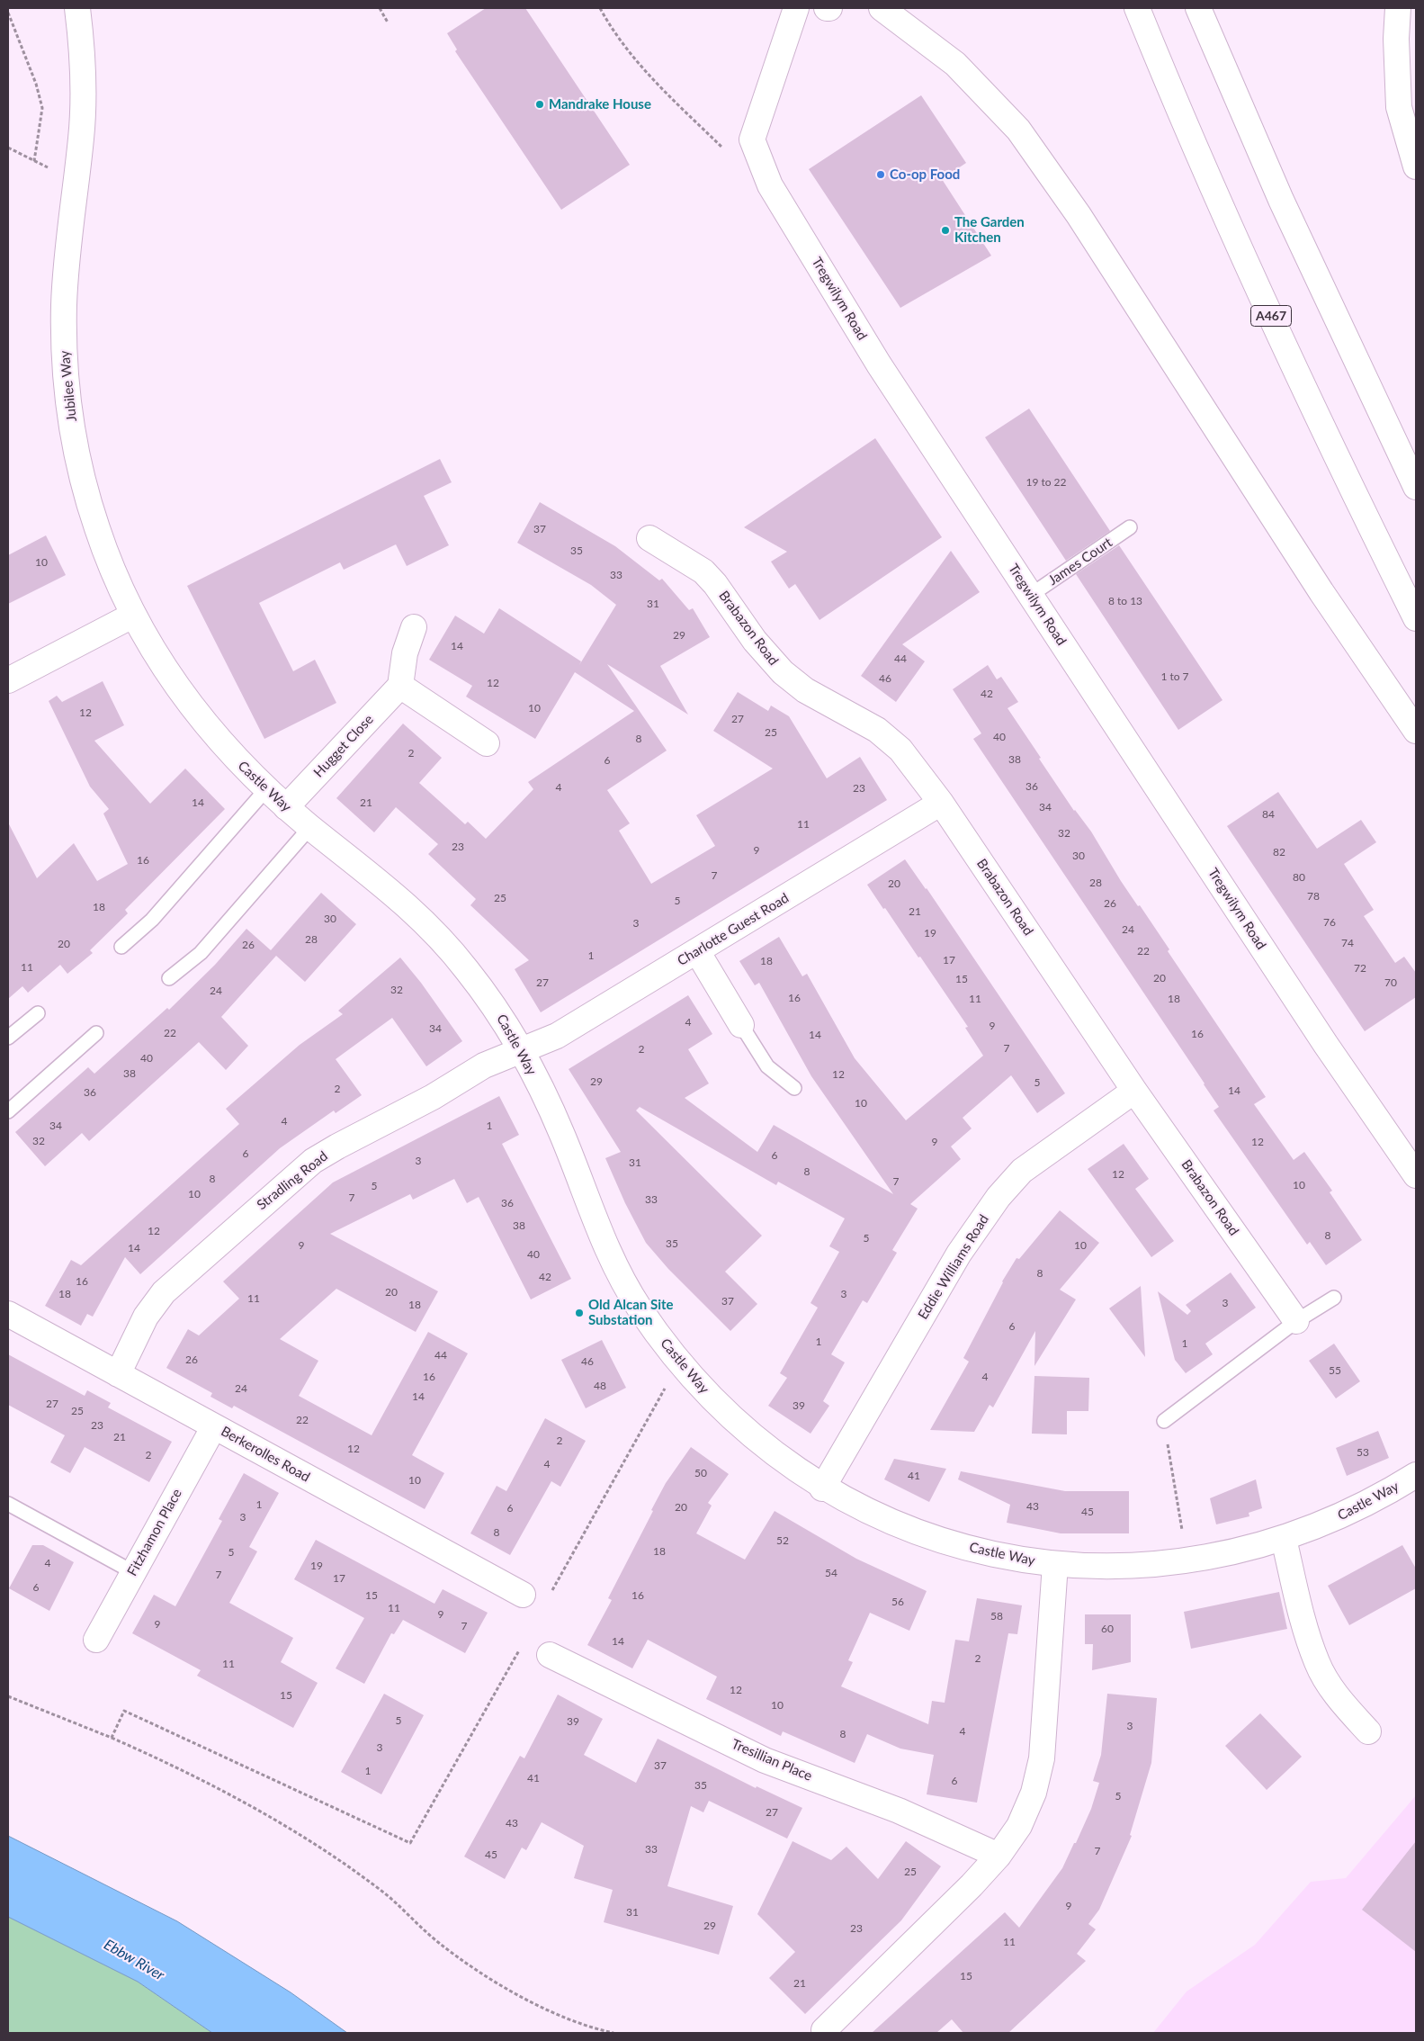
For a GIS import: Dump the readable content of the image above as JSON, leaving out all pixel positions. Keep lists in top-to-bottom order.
{
  "streets": {
    "street": [
      "Tregwilym Road",
      "A467",
      "Jubilee Way",
      "Brabazon Road",
      "Hugget Close",
      "Castle Way",
      "Charlotte Guest Road",
      "Stradling Road",
      "Eddie Williams Road",
      "Berkerolles Road",
      "Fitzhamon Place",
      "Tresillian Place"
    ],
    "lane": ["James Court"]
  },
  "crossings": [
    ["Tregwilym Road", "James Court"],
    ["Jubilee Way", "Castle Way"],
    ["Brabazon Road", "Charlotte Guest Road"],
    ["Brabazon Road", "Eddie Williams Road"],
    ["Hugget Close", "Castle Way"],
    ["Castle Way", "Charlotte Guest Road"],
    ["Castle Way", "Stradling Road"],
    ["Castle Way", "Eddie Williams Road"],
    ["Charlotte Guest Road", "Stradling Road"],
    ["Stradling Road", "Berkerolles Road"],
    ["Berkerolles Road", "Fitzhamon Place"]
  ],
  "water": ["Ebbw River"],
  "places": [
    "Mandrake House",
    "Co-op Food",
    "The Garden Kitchen",
    "Old Alcan Site Substation"
  ],
  "house_numbers": [
    "19 to 22",
    "37",
    "35",
    "10",
    "33",
    "8 to 13",
    "31",
    "29",
    "14",
    "44",
    "1 to 7",
    "46",
    "12",
    "42",
    "10",
    "12",
    "27",
    "25",
    "40",
    "8",
    "2",
    "38",
    "6",
    "36",
    "4",
    "23",
    "14",
    "21",
    "34",
    "84",
    "11",
    "32",
    "23",
    "9",
    "82",
    "30",
    "16",
    "7",
    "80",
    "28",
    "20",
    "78",
    "25",
    "5",
    "26",
    "18",
    "21",
    "30",
    "76",
    "3",
    "24",
    "19",
    "28",
    "74",
    "20",
    "26",
    "22",
    "1",
    "17",
    "18",
    "11",
    "72",
    "20",
    "15",
    "27",
    "70",
    "32",
    "24",
    "16",
    "11",
    "18",
    "4",
    "9",
    "34",
    "22",
    "16",
    "14",
    "7",
    "2",
    "40",
    "38",
    "12",
    "29",
    "5",
    "2",
    "14",
    "36",
    "10",
    "4",
    "34",
    "1",
    "32",
    "9",
    "12",
    "6",
    "6",
    "3",
    "31",
    "8",
    "12",
    "8",
    "7",
    "10",
    "5",
    "10",
    "7",
    "33",
    "36",
    "38",
    "12",
    "8",
    "5",
    "35",
    "9",
    "10",
    "14",
    "40",
    "8",
    "42",
    "16",
    "20",
    "18",
    "3",
    "11",
    "37",
    "3",
    "18",
    "6",
    "1",
    "1",
    "44",
    "26",
    "46",
    "55",
    "16",
    "4",
    "48",
    "24",
    "14",
    "27",
    "39",
    "25",
    "22",
    "23",
    "21",
    "2",
    "12",
    "53",
    "2",
    "4",
    "50",
    "41",
    "10",
    "1",
    "43",
    "20",
    "6",
    "45",
    "3",
    "8",
    "52",
    "18",
    "5",
    "4",
    "19",
    "54",
    "7",
    "17",
    "6",
    "15",
    "16",
    "56",
    "11",
    "9",
    "58",
    "9",
    "7",
    "60",
    "14",
    "2",
    "11",
    "12",
    "15",
    "10",
    "5",
    "39",
    "3",
    "4",
    "8",
    "3",
    "37",
    "1",
    "41",
    "6",
    "35",
    "5",
    "27",
    "43",
    "33",
    "7",
    "45",
    "25",
    "9",
    "31",
    "29",
    "23",
    "11",
    "15",
    "21"
  ]
}
